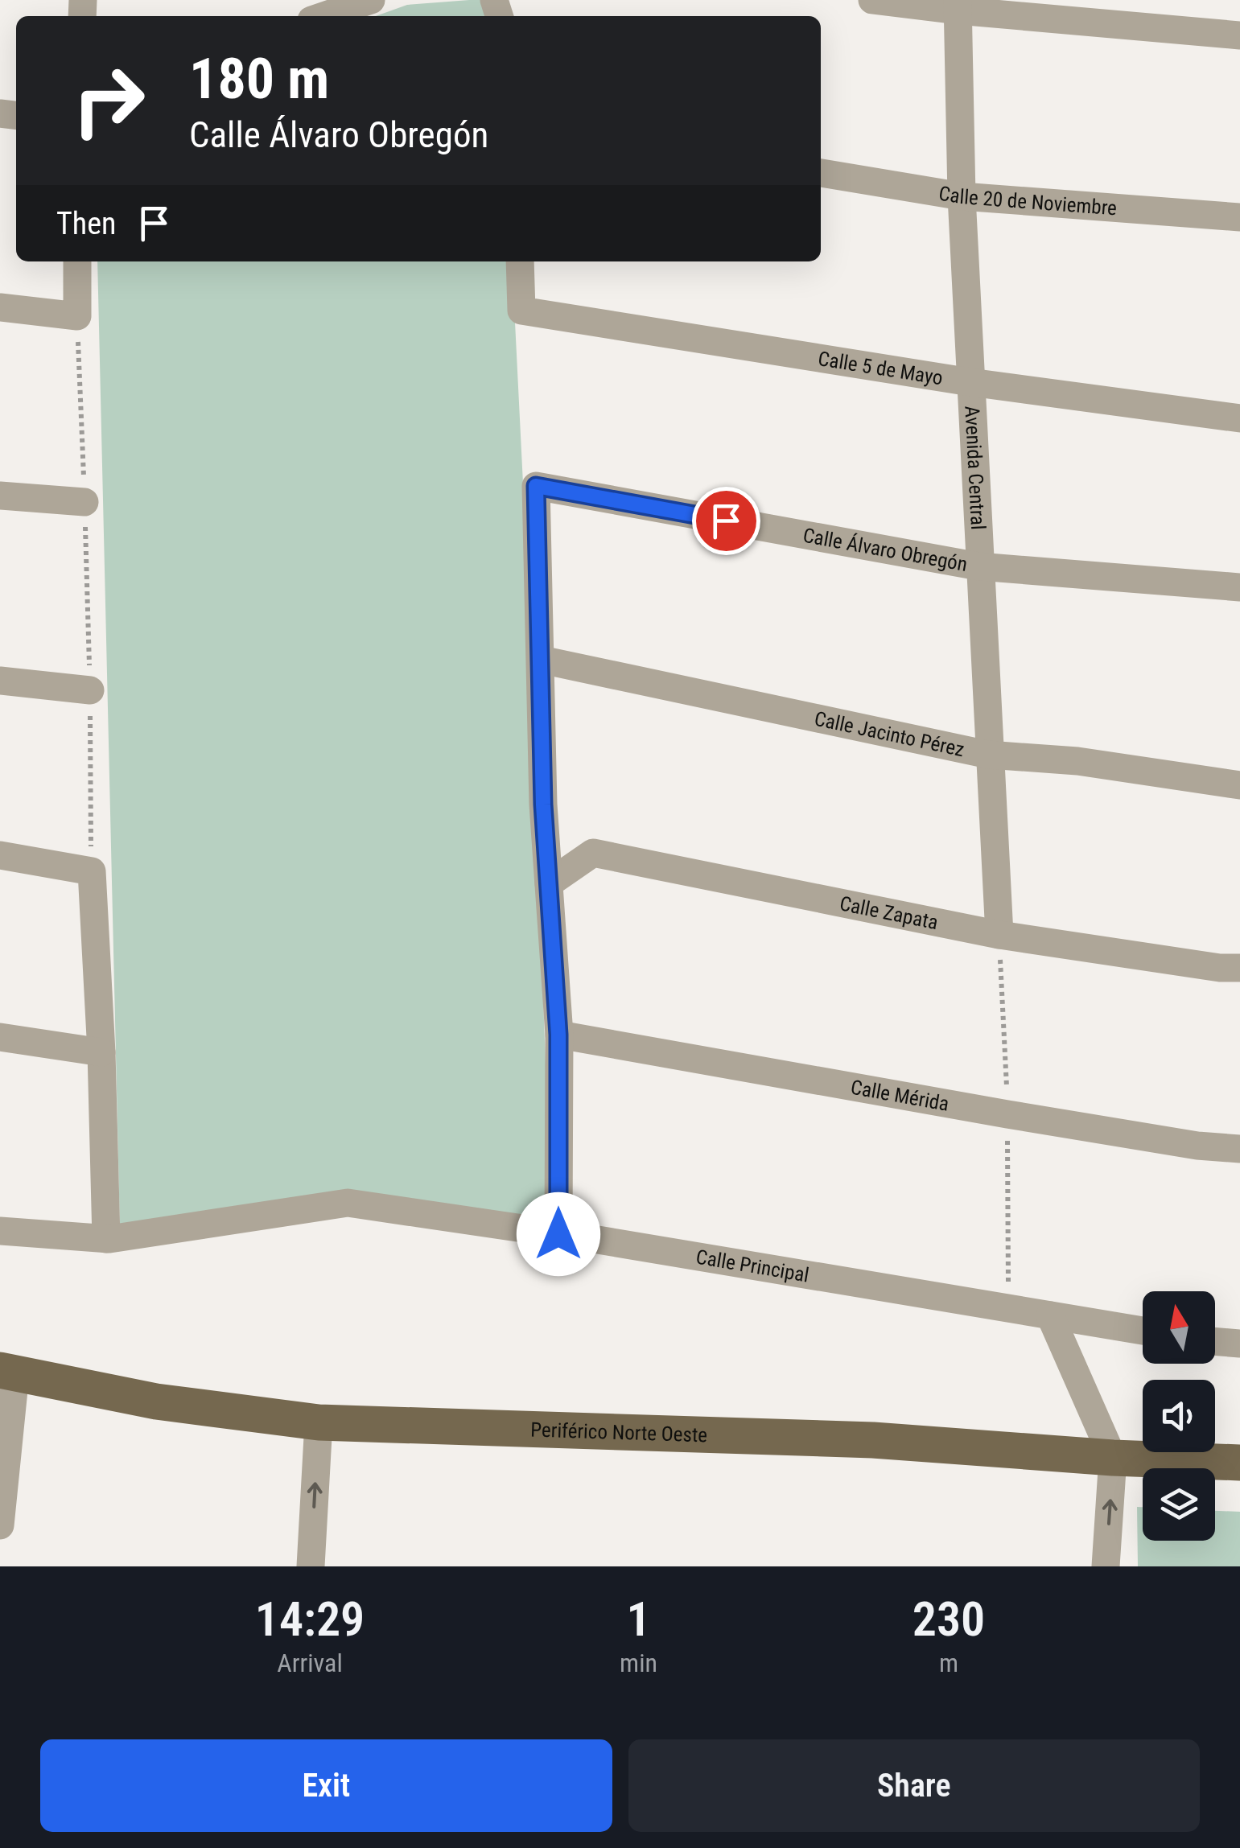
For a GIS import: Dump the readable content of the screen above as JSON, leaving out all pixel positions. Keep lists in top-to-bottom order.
{
  "streets": {
    "main road": ["Periférico Norte Oeste"],
    "street": [
      "Calle 20 de Noviembre",
      "Calle 5 de Mayo",
      "Avenida Central",
      "Calle Álvaro Obregón",
      "Calle Jacinto Pérez",
      "Calle Zapata",
      "Calle Mérida",
      "Calle Principal"
    ]
  },
  "crossings": [
    ["Calle 20 de Noviembre", "Avenida Central"],
    ["Calle 5 de Mayo", "Avenida Central"],
    ["Avenida Central", "Calle Álvaro Obregón"],
    ["Avenida Central", "Calle Jacinto Pérez"],
    ["Avenida Central", "Calle Zapata"],
    ["Calle Álvaro Obregón", "Calle Jacinto Pérez"]
  ],
  "north": "top",
  "page": {
    "turn": ["180 m", "Calle Álvaro Obregón"],
    "then": "Then",
    "eta": [
      "14:29",
      "Arrival",
      "1",
      "min",
      "230",
      "m"
    ],
    "buttons": ["Exit", "Share"]
  }
}
